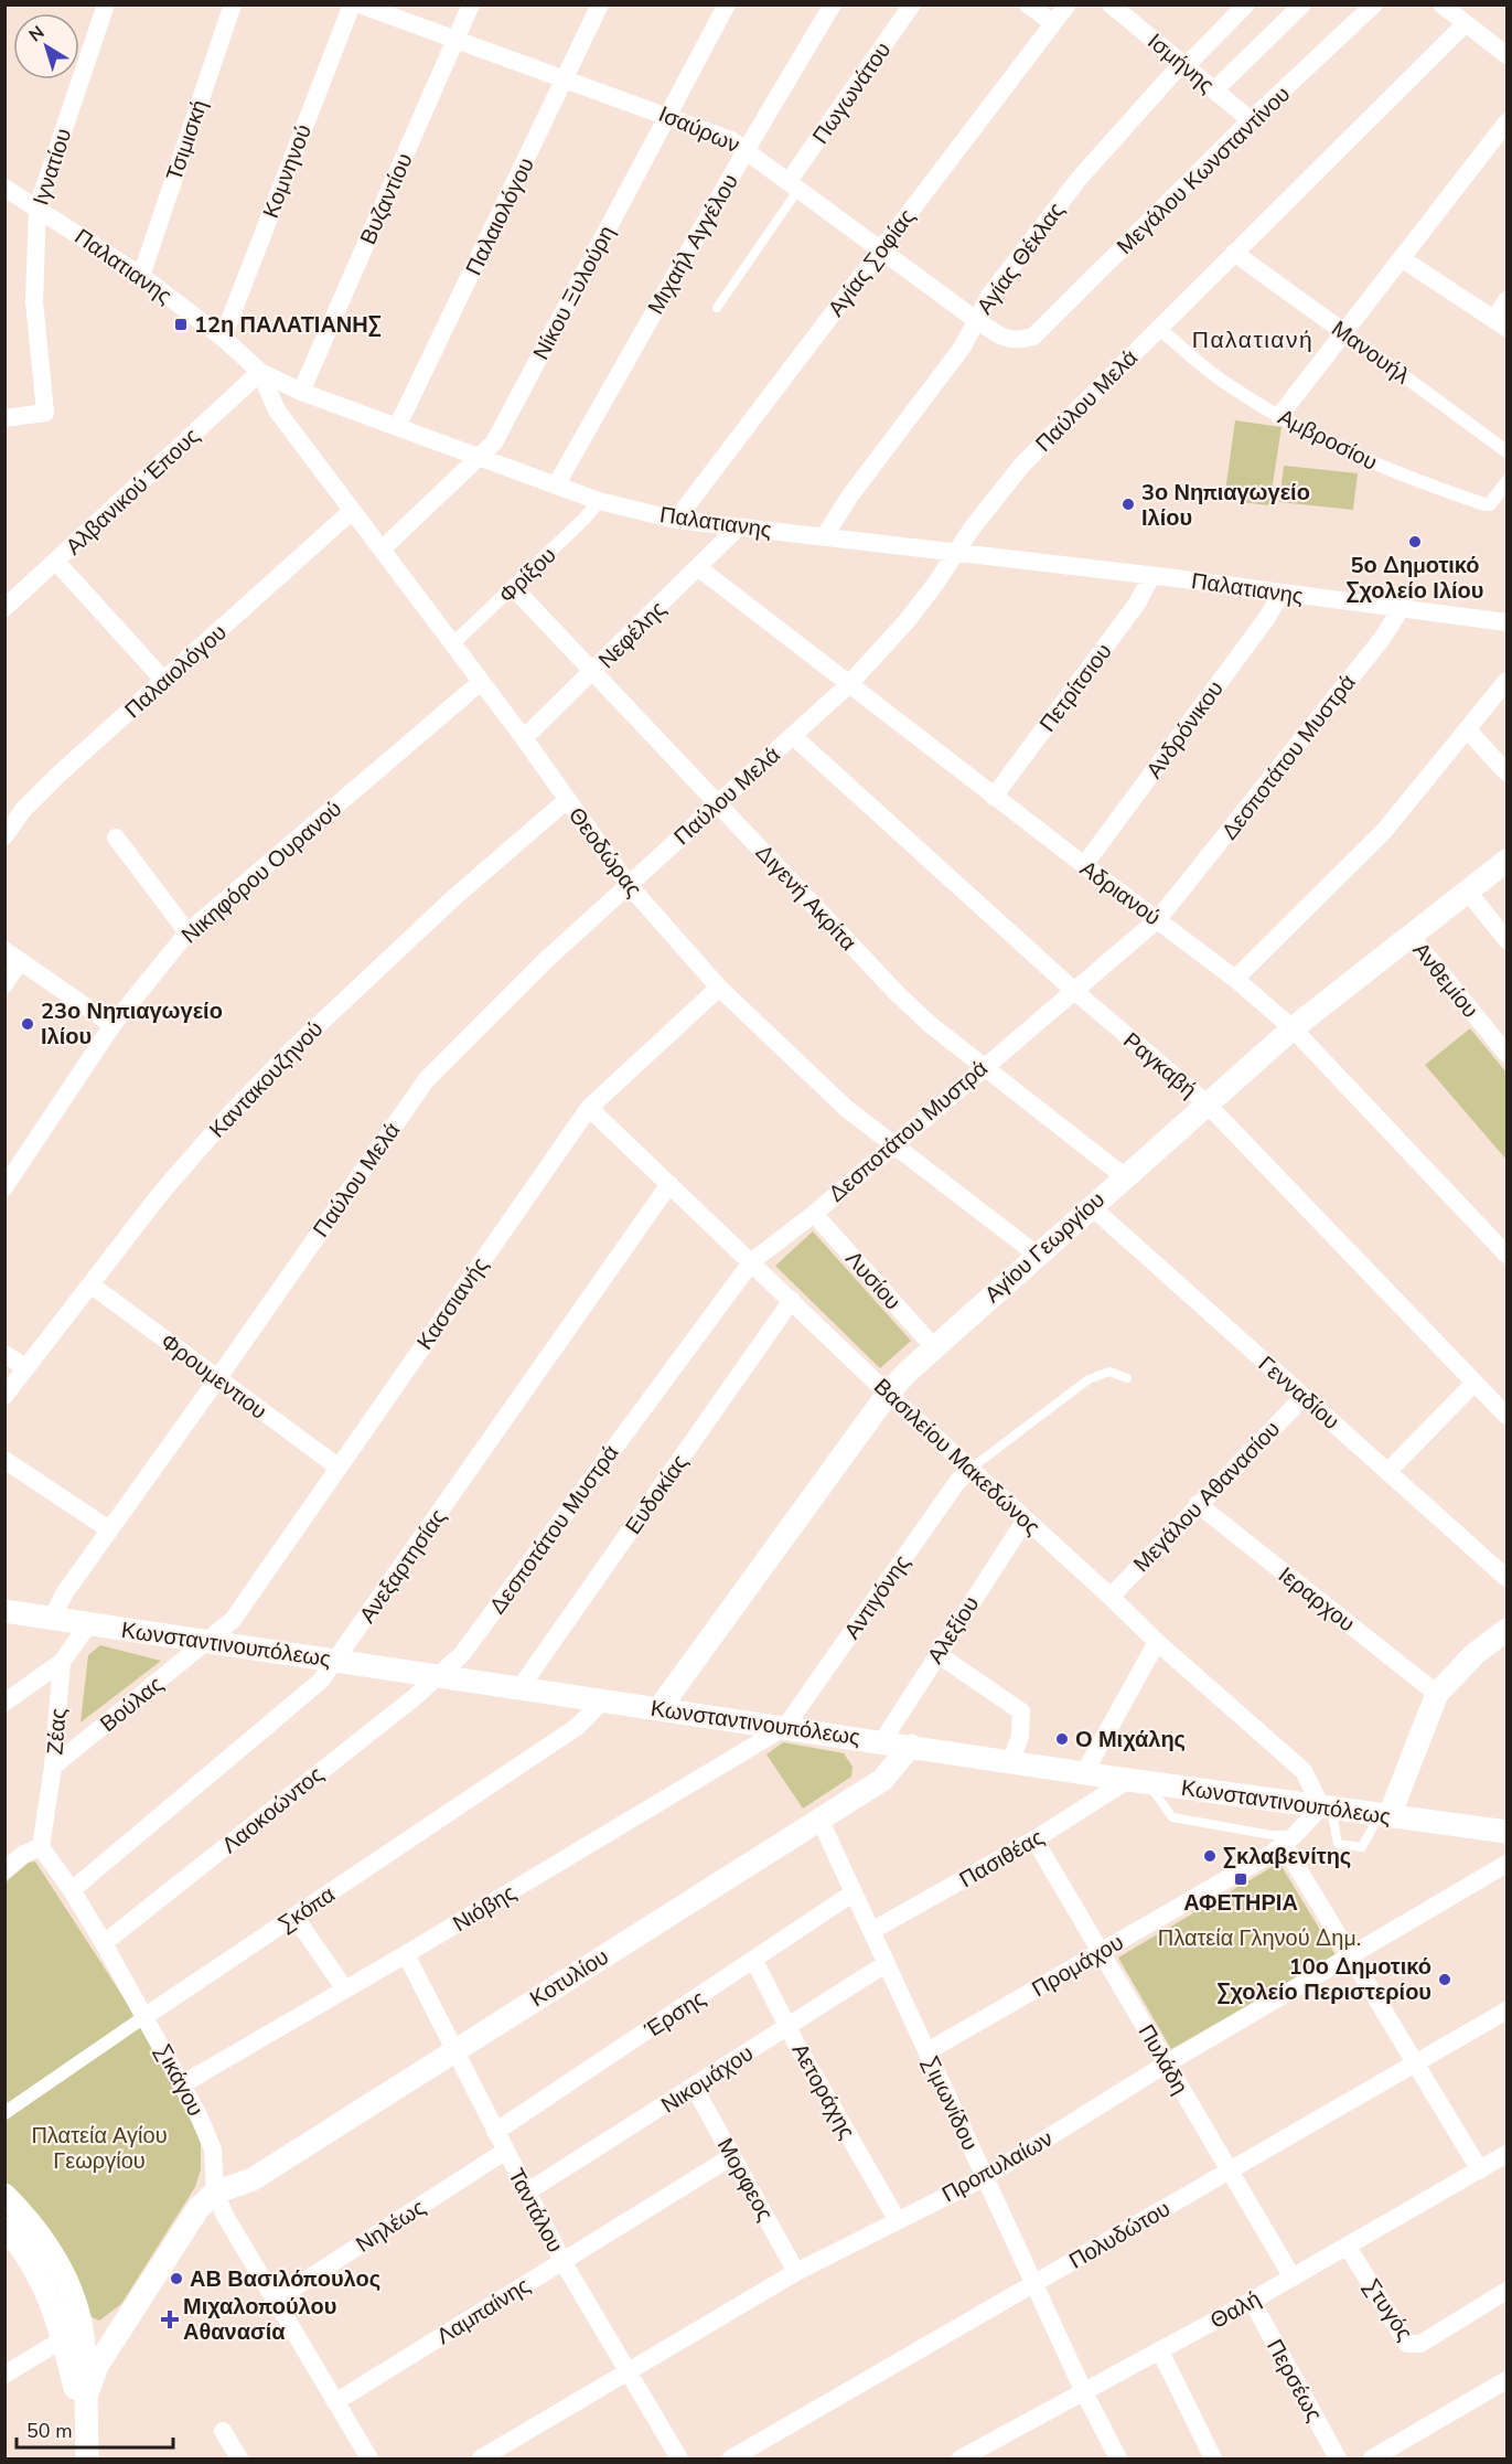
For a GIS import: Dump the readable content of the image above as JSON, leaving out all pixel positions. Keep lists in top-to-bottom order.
{
  "streets": {
    "street": [
      "Ισμήνης",
      "Πωγωνάτου",
      "Ισαύρων",
      "Τσιμισκή",
      "Ιγνατίου",
      "Μεγάλου Κωνσταντίνου",
      "Κομνηνού",
      "Βυζαντίου",
      "Παλαιολόγου",
      "Μιχαήλ Αγγέλου",
      "Αγίας Θέκλας",
      "Αγίας Σοφίας",
      "Παλατιανης",
      "Νίκου Ξυλούρη",
      "Μανουήλ",
      "Παύλου Μελά",
      "Αμβροσίου",
      "Αλβανικού Έπους",
      "Φρίξου",
      "Νεφέλης",
      "Πετρίτσιου",
      "Ανδρόνικου",
      "Δεσποτάτου Μυστρά",
      "Θεοδώρας",
      "Νικηφόρου Ουρανού",
      "Αδριανού",
      "Διγενή Ακρίτα",
      "Ανθεμίου",
      "Ραγκαβή",
      "Καντακουζηνού",
      "Αγίου Γεωργίου",
      "Λυσίου",
      "Κασσιανής",
      "Φρουμεντιου",
      "Γενναδίου",
      "Βασιλείου Μακεδώνος",
      "Ευδοκίας",
      "Μεγάλου Αθανασίου",
      "Ανεξαρτησίας",
      "Αντιγόνης",
      "Ιεραρχου",
      "Αλεξίου",
      "Κωνσταντινουπόλεως",
      "Βούλας",
      "Ζέας",
      "Λαοκοώντος",
      "Πασιθέας",
      "Νιόβης",
      "Σκόπα",
      "Προμάχου",
      "Κοτυλίου",
      "Έρσης",
      "Πυλάδη",
      "Νικομάχου",
      "Σικάγου",
      "Αετοράχης",
      "Σιμωνίδου",
      "Προπυλαίων",
      "Μορφεος",
      "Ταντάλου",
      "Νηλέως",
      "Πολυδώτου",
      "Θαλή",
      "Στυγός",
      "Λαμπαίνης",
      "Περσέως"
    ]
  },
  "crossings": [
    ["Ισμήνης", "Μεγάλου Κωνσταντίνου"],
    ["Ισμήνης", "Αγίας Θέκλας"],
    ["Πωγωνάτου", "Ισαύρων"],
    ["Ισαύρων", "Μεγάλου Κωνσταντίνου"],
    ["Ισαύρων", "Βυζαντίου"],
    ["Ισαύρων", "Παλαιολόγου"],
    ["Ισαύρων", "Μιχαήλ Αγγέλου"],
    ["Ισαύρων", "Αγίας Θέκλας"],
    ["Ισαύρων", "Αγίας Σοφίας"],
    ["Ισαύρων", "Νίκου Ξυλούρη"],
    ["Τσιμισκή", "Παλατιανης"],
    ["Ιγνατίου", "Παλατιανης"],
    ["Κομνηνού", "Παλατιανης"],
    ["Βυζαντίου", "Παλατιανης"],
    ["Παλαιολόγου", "Παλατιανης"],
    ["Παλαιολόγου", "Θεοδώρας"],
    ["Μιχαήλ Αγγέλου", "Παλατιανης"],
    ["Αγίας Θέκλας", "Παλατιανης"],
    ["Αγίας Σοφίας", "Παλατιανης"],
    ["Παλατιανης", "Νίκου Ξυλούρη"],
    ["Παλατιανης", "Παύλου Μελά"],
    ["Παλατιανης", "Αλβανικού Έπους"],
    ["Παλατιανης", "Φρίξου"],
    ["Παλατιανης", "Νεφέλης"],
    ["Παλατιανης", "Πετρίτσιου"],
    ["Παλατιανης", "Ανδρόνικου"],
    ["Παλατιανης", "Δεσποτάτου Μυστρά"],
    ["Παλατιανης", "Θεοδώρας"],
    ["Νίκου Ξυλούρη", "Θεοδώρας"],
    ["Μανουήλ", "Παύλου Μελά"],
    ["Παύλου Μελά", "Αμβροσίου"],
    ["Παύλου Μελά", "Θεοδώρας"],
    ["Παύλου Μελά", "Αδριανού"],
    ["Παύλου Μελά", "Διγενή Ακρίτα"],
    ["Παύλου Μελά", "Ραγκαβή"],
    ["Παύλου Μελά", "Φρουμεντιου"],
    ["Παύλου Μελά", "Κωνσταντινουπόλεως"],
    ["Αλβανικού Έπους", "Θεοδώρας"],
    ["Φρίξου", "Θεοδώρας"],
    ["Φρίξου", "Διγενή Ακρίτα"],
    ["Νεφέλης", "Θεοδώρας"],
    ["Νεφέλης", "Αδριανού"],
    ["Νεφέλης", "Διγενή Ακρίτα"],
    ["Πετρίτσιου", "Αδριανού"],
    ["Ανδρόνικου", "Αδριανού"],
    ["Δεσποτάτου Μυστρά", "Θεοδώρας"],
    ["Δεσποτάτου Μυστρά", "Αδριανού"],
    ["Δεσποτάτου Μυστρά", "Διγενή Ακρίτα"],
    ["Δεσποτάτου Μυστρά", "Ραγκαβή"],
    ["Δεσποτάτου Μυστρά", "Λυσίου"],
    ["Δεσποτάτου Μυστρά", "Βασιλείου Μακεδώνος"],
    ["Δεσποτάτου Μυστρά", "Κωνσταντινουπόλεως"],
    ["Δεσποτάτου Μυστρά", "Λαοκοώντος"],
    ["Θεοδώρας", "Νικηφόρου Ουρανού"],
    ["Θεοδώρας", "Καντακουζηνού"],
    ["Θεοδώρας", "Αγίου Γεωργίου"],
    ["Θεοδώρας", "Κασσιανής"],
    ["Αδριανού", "Αγίου Γεωργίου"],
    ["Διγενή Ακρίτα", "Αγίου Γεωργίου"],
    ["Ανθεμίου", "Αγίου Γεωργίου"],
    ["Ραγκαβή", "Αγίου Γεωργίου"],
    ["Καντακουζηνού", "Φρουμεντιου"],
    ["Αγίου Γεωργίου", "Λυσίου"],
    ["Αγίου Γεωργίου", "Γενναδίου"],
    ["Αγίου Γεωργίου", "Βασιλείου Μακεδώνος"],
    ["Αγίου Γεωργίου", "Κωνσταντινουπόλεως"],
    ["Κασσιανής", "Φρουμεντιου"],
    ["Κασσιανής", "Βασιλείου Μακεδώνος"],
    ["Κασσιανής", "Κωνσταντινουπόλεως"],
    ["Κασσιανής", "Βούλας"],
    ["Γενναδίου", "Μεγάλου Αθανασίου"],
    ["Βασιλείου Μακεδώνος", "Ευδοκίας"],
    ["Βασιλείου Μακεδώνος", "Μεγάλου Αθανασίου"],
    ["Βασιλείου Μακεδώνος", "Ανεξαρτησίας"],
    ["Βασιλείου Μακεδώνος", "Αντιγόνης"],
    ["Βασιλείου Μακεδώνος", "Αλεξίου"],
    ["Βασιλείου Μακεδώνος", "Κωνσταντινουπόλεως"],
    ["Βασιλείου Μακεδώνος", "Προμάχου"],
    ["Ευδοκίας", "Κωνσταντινουπόλεως"],
    ["Μεγάλου Αθανασίου", "Ιεραρχου"],
    ["Ανεξαρτησίας", "Κωνσταντινουπόλεως"],
    ["Ανεξαρτησίας", "Σικάγου"],
    ["Αντιγόνης", "Κωνσταντινουπόλεως"],
    ["Αντιγόνης", "Νιόβης"],
    ["Αλεξίου", "Κωνσταντινουπόλεως"],
    ["Κωνσταντινουπόλεως", "Βούλας"],
    ["Κωνσταντινουπόλεως", "Ζέας"],
    ["Κωνσταντινουπόλεως", "Λαοκοώντος"],
    ["Κωνσταντινουπόλεως", "Πασιθέας"],
    ["Κωνσταντινουπόλεως", "Νιόβης"],
    ["Κωνσταντινουπόλεως", "Σκόπα"],
    ["Κωνσταντινουπόλεως", "Προμάχου"],
    ["Κωνσταντινουπόλεως", "Κοτυλίου"],
    ["Βούλας", "Ζέας"],
    ["Ζέας", "Σικάγου"],
    ["Λαοκοώντος", "Σικάγου"],
    ["Πασιθέας", "Πυλάδη"],
    ["Πασιθέας", "Σιμωνίδου"],
    ["Νιόβης", "Σικάγου"],
    ["Νιόβης", "Ταντάλου"],
    ["Σκόπα", "Σικάγου"],
    ["Προμάχου", "Πυλάδη"],
    ["Προμάχου", "Σιμωνίδου"],
    ["Κοτυλίου", "Σικάγου"],
    ["Κοτυλίου", "Σιμωνίδου"],
    ["Κοτυλίου", "Ταντάλου"],
    ["Έρσης", "Αετοράχης"],
    ["Έρσης", "Σιμωνίδου"],
    ["Έρσης", "Ταντάλου"],
    ["Πυλάδη", "Προπυλαίων"],
    ["Πυλάδη", "Πολυδώτου"],
    ["Πυλάδη", "Θαλή"],
    ["Νικομάχου", "Αετοράχης"],
    ["Νικομάχου", "Σιμωνίδου"],
    ["Νικομάχου", "Μορφεος"],
    ["Νικομάχου", "Ταντάλου"],
    ["Αετοράχης", "Προπυλαίων"],
    ["Σιμωνίδου", "Προπυλαίων"],
    ["Σιμωνίδου", "Πολυδώτου"],
    ["Σιμωνίδου", "Θαλή"],
    ["Προπυλαίων", "Μορφεος"],
    ["Προπυλαίων", "Ταντάλου"],
    ["Μορφεος", "Λαμπαίνης"],
    ["Ταντάλου", "Νηλέως"],
    ["Ταντάλου", "Λαμπαίνης"],
    ["Θαλή", "Στυγός"],
    ["Θαλή", "Περσέως"]
  ],
  "districts": ["Παλατιανή"],
  "parks": ["Πλατεία Γληνού Δημ.", "Πλατεία Αγίου Γεωργίου"],
  "places": {
    "transit": ["12η ΠΑΛΑΤΙΑΝΗΣ", "ΑΦΕΤΗΡΙΑ"],
    "other": [
      "3ο Νηπιαγωγείο Ιλίου",
      "5ο Δημοτικό Σχολείο Ιλίου",
      "23ο Νηπιαγωγείο Ιλίου",
      "Ο Μιχάλης",
      "Σκλαβενίτης",
      "10ο Δημοτικό Σχολείο Περιστερίου",
      "ΑΒ Βασιλόπουλος"
    ],
    "health": ["Μιχαλοπούλου Αθανασία"]
  },
  "scale_bar": "50 m",
  "north": "top left"
}
